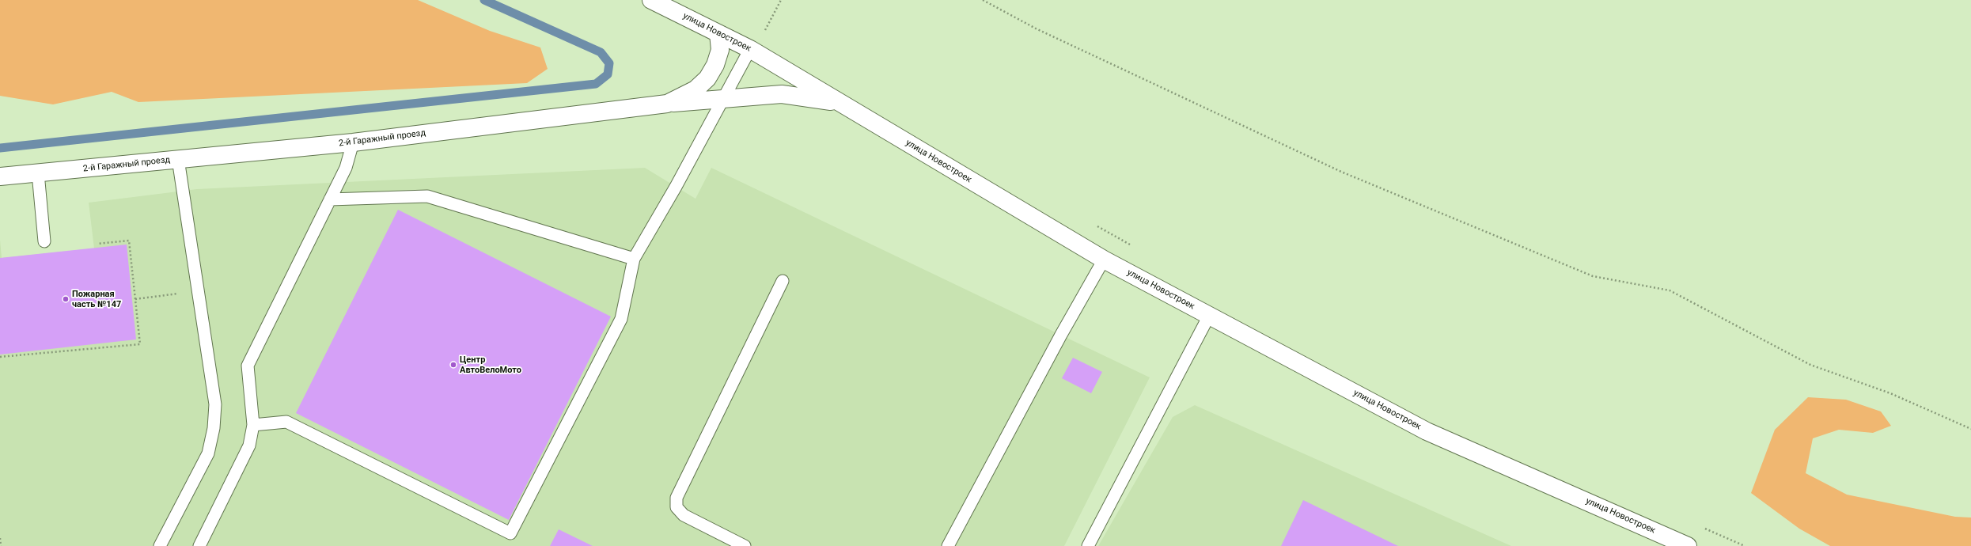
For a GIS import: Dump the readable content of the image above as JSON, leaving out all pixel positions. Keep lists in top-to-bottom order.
{
  "streets": {
    "street": ["улица Новостроек", "2-й Гаражный проезд"]
  },
  "crossings": [
    ["улица Новостроек", "2-й Гаражный проезд"]
  ],
  "places": ["Пожарная часть №147", "Центр АвтоВелоМото"]
}
